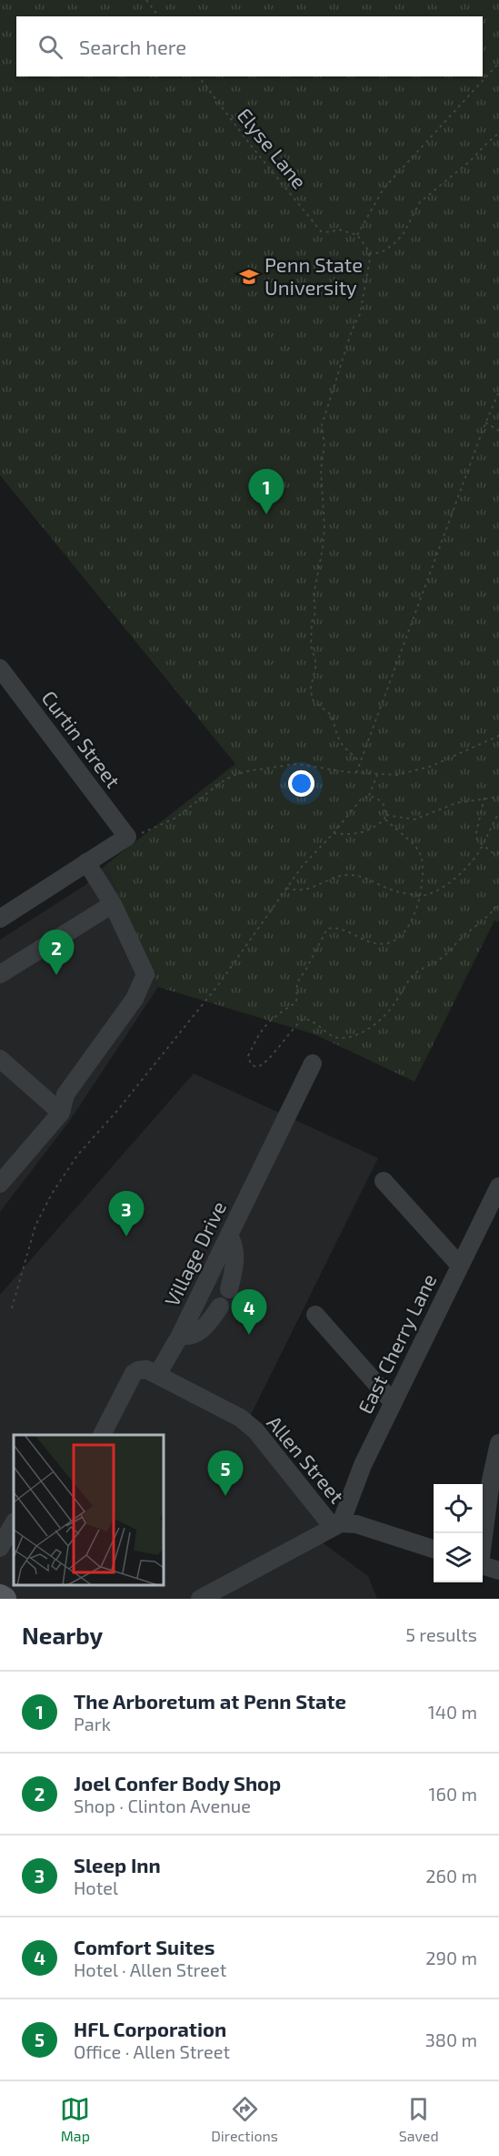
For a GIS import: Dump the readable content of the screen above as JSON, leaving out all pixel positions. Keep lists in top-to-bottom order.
{
  "streets": {
    "street": [
      "Curtin Street",
      "Village Drive",
      "East Cherry Lane",
      "Allen Street"
    ],
    "path": ["Elyse Lane"]
  },
  "crossings": [
    ["Village Drive", "Allen Street"],
    ["East Cherry Lane", "Allen Street"]
  ],
  "places": {
    "school or university": ["Penn State University"]
  },
  "page": {
    "search": "Search here",
    "pins": [
      "1",
      "2",
      "3",
      "4",
      "5"
    ],
    "heading": ["Nearby", "5 results"],
    "list": [
      {
        "mark": "1",
        "name": "The Arboretum at Penn State",
        "note": "Park",
        "value": "140 m"
      },
      {
        "mark": "2",
        "name": "Joel Confer Body Shop",
        "note": "Shop · Clinton Avenue",
        "value": "160 m"
      },
      {
        "mark": "3",
        "name": "Sleep Inn",
        "note": "Hotel",
        "value": "260 m"
      },
      {
        "mark": "4",
        "name": "Comfort Suites",
        "note": "Hotel · Allen Street",
        "value": "290 m"
      },
      {
        "mark": "5",
        "name": "HFL Corporation",
        "note": "Office · Allen Street",
        "value": "380 m"
      }
    ],
    "nav": ["Map", "Directions", "Saved"]
  }
}
